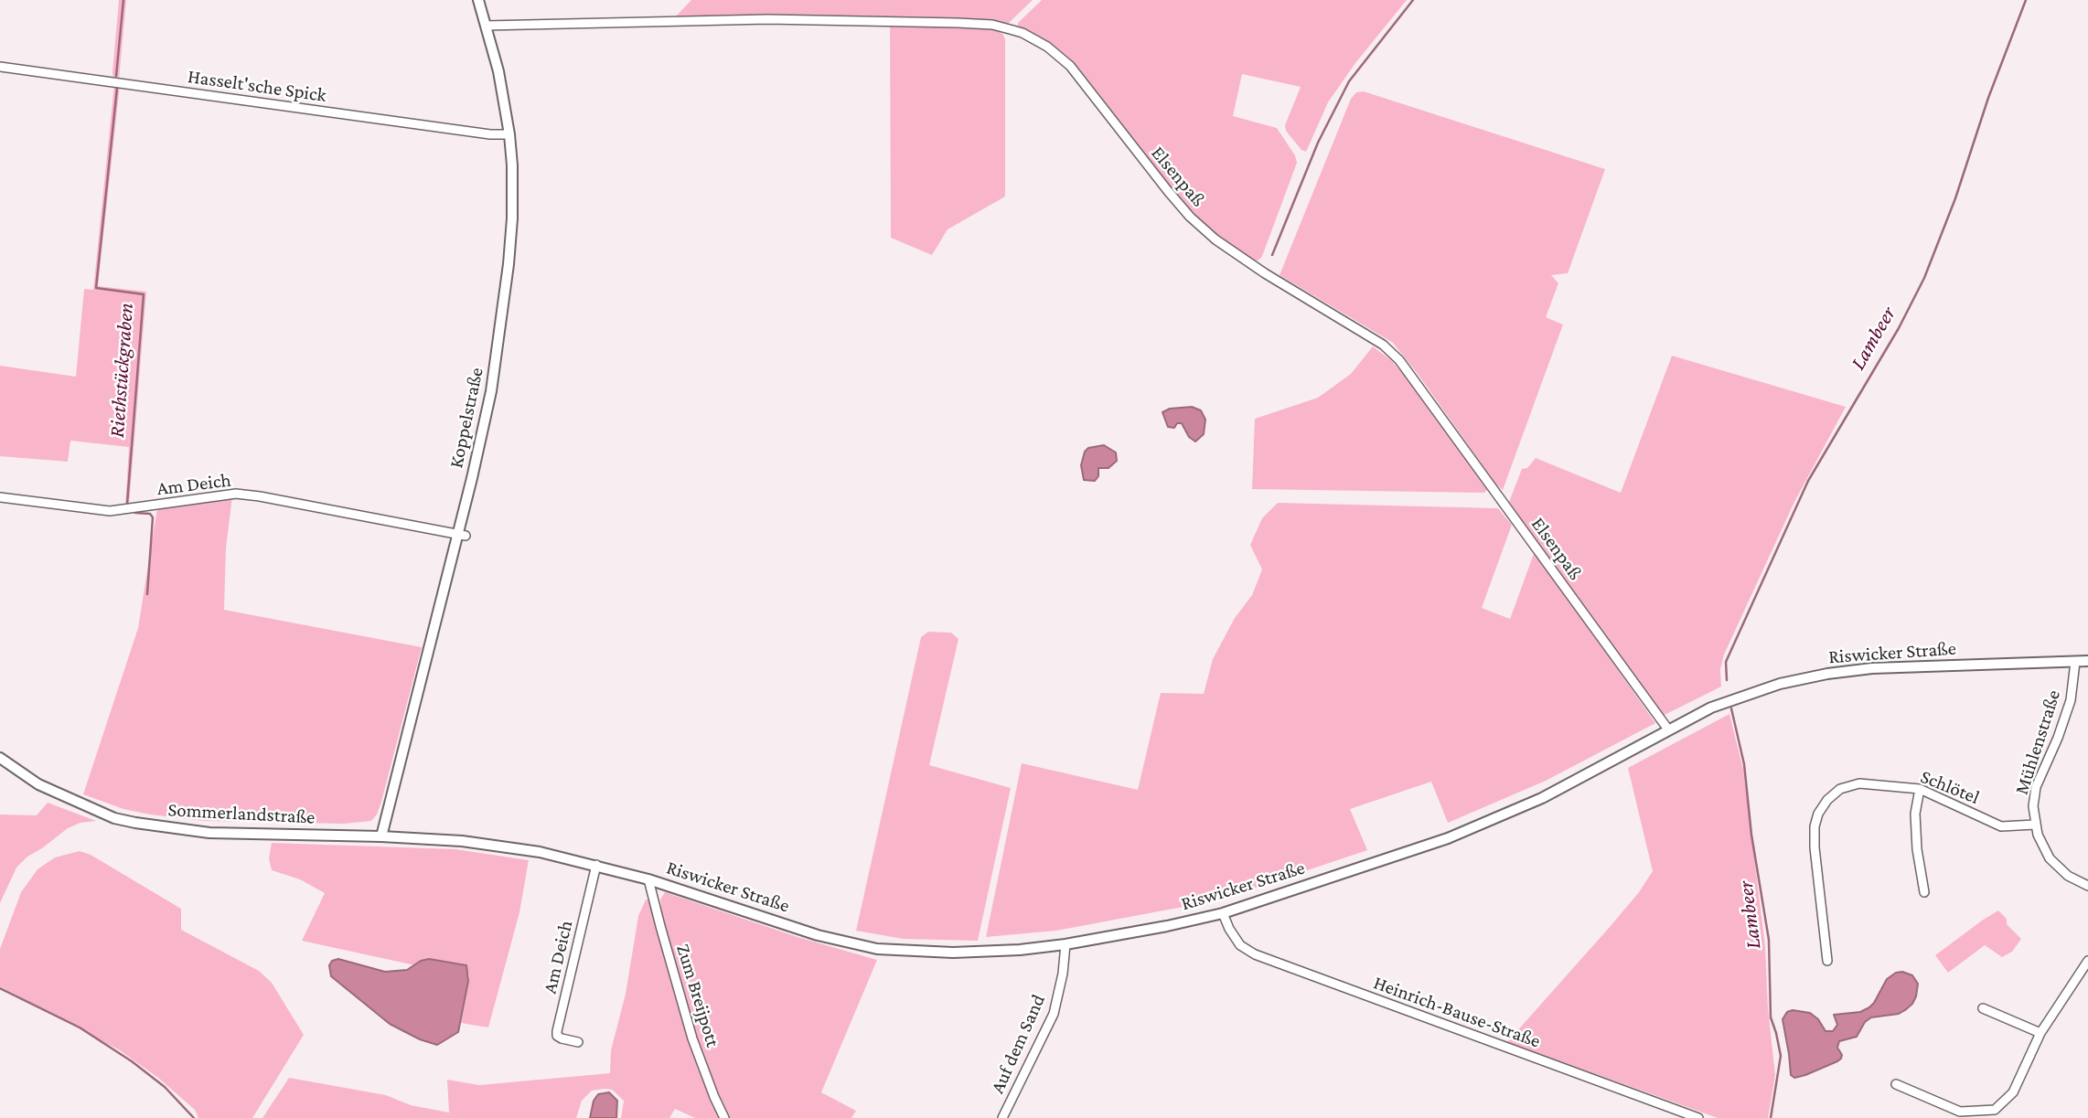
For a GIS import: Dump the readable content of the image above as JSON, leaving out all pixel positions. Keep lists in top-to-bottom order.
{
  "streets": {
    "street": [
      "Hasselt'sche Spick",
      "Elsenpaß",
      "Koppelstraße",
      "Am Deich",
      "Riswicker Straße",
      "Mühlenstraße",
      "Schlötel",
      "Sommerlandstraße",
      "Zum Breijpott",
      "Heinrich-Bause-Straße",
      "Auf dem Sand"
    ]
  },
  "crossings": [
    ["Hasselt'sche Spick", "Koppelstraße"],
    ["Elsenpaß", "Koppelstraße"],
    ["Elsenpaß", "Riswicker Straße"],
    ["Koppelstraße", "Am Deich"],
    ["Koppelstraße", "Riswicker Straße"],
    ["Koppelstraße", "Sommerlandstraße"],
    ["Am Deich", "Riswicker Straße"],
    ["Riswicker Straße", "Mühlenstraße"],
    ["Riswicker Straße", "Sommerlandstraße"],
    ["Riswicker Straße", "Zum Breijpott"],
    ["Riswicker Straße", "Heinrich-Bause-Straße"],
    ["Riswicker Straße", "Auf dem Sand"],
    ["Mühlenstraße", "Schlötel"]
  ],
  "water": ["Lambeer", "Riethstückgraben"]
}
